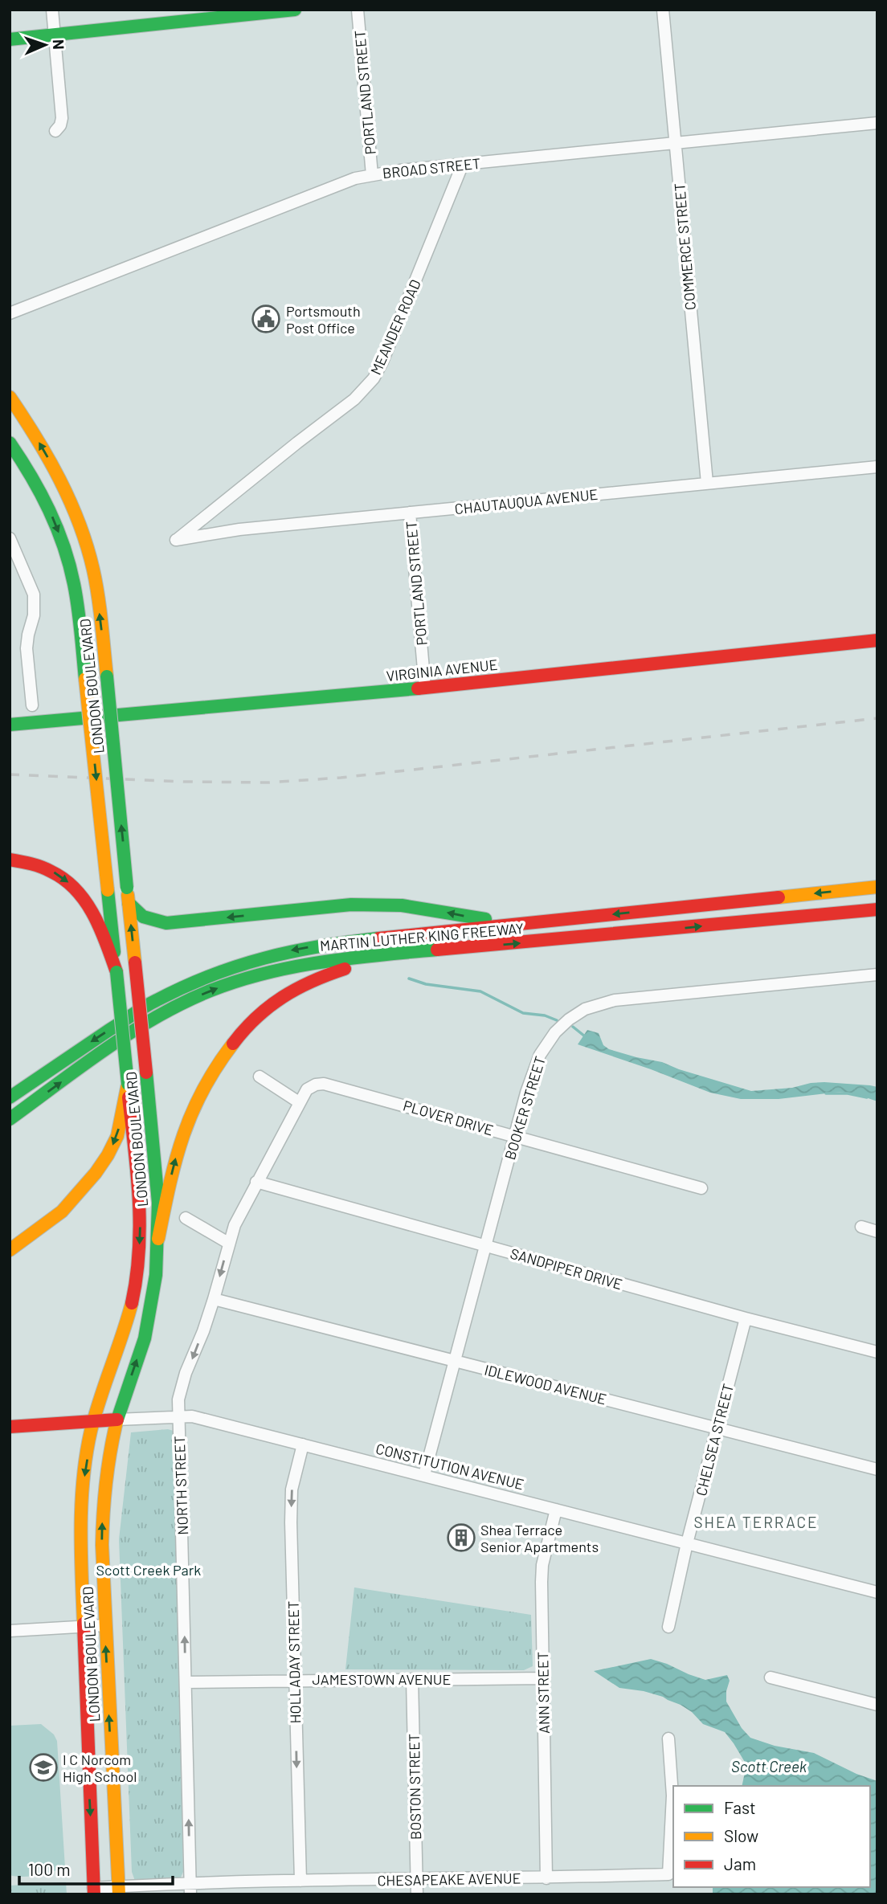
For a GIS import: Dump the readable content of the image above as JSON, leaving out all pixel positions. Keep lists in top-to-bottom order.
{
  "streets": {
    "main road": [
      "VIRGINIA AVENUE",
      "LONDON BOULEVARD",
      "MARTIN LUTHER KING FREEWAY",
      "CONSTITUTION AVENUE"
    ],
    "street": [
      "PORTLAND STREET",
      "BROAD STREET",
      "COMMERCE STREET",
      "MEANDER ROAD",
      "CHAUTAUQUA AVENUE",
      "BOOKER STREET",
      "PLOVER DRIVE",
      "SANDPIPER DRIVE",
      "IDLEWOOD AVENUE",
      "CHELSEA STREET",
      "NORTH STREET",
      "HOLLADAY STREET",
      "JAMESTOWN AVENUE",
      "ANN STREET",
      "BOSTON STREET",
      "CHESAPEAKE AVENUE"
    ]
  },
  "crossings": [
    ["PORTLAND STREET", "BROAD STREET"],
    ["PORTLAND STREET", "CHAUTAUQUA AVENUE"],
    ["PORTLAND STREET", "VIRGINIA AVENUE"],
    ["BROAD STREET", "COMMERCE STREET"],
    ["BROAD STREET", "MEANDER ROAD"],
    ["COMMERCE STREET", "CHAUTAUQUA AVENUE"],
    ["MEANDER ROAD", "CHAUTAUQUA AVENUE"],
    ["LONDON BOULEVARD", "CONSTITUTION AVENUE"],
    ["LONDON BOULEVARD", "CHESAPEAKE AVENUE"],
    ["BOOKER STREET", "PLOVER DRIVE"],
    ["BOOKER STREET", "SANDPIPER DRIVE"],
    ["BOOKER STREET", "IDLEWOOD AVENUE"],
    ["BOOKER STREET", "CONSTITUTION AVENUE"],
    ["PLOVER DRIVE", "NORTH STREET"],
    ["SANDPIPER DRIVE", "CHELSEA STREET"],
    ["SANDPIPER DRIVE", "NORTH STREET"],
    ["IDLEWOOD AVENUE", "CHELSEA STREET"],
    ["IDLEWOOD AVENUE", "NORTH STREET"],
    ["CHELSEA STREET", "CONSTITUTION AVENUE"],
    ["CONSTITUTION AVENUE", "NORTH STREET"],
    ["CONSTITUTION AVENUE", "HOLLADAY STREET"],
    ["CONSTITUTION AVENUE", "ANN STREET"],
    ["NORTH STREET", "JAMESTOWN AVENUE"],
    ["NORTH STREET", "CHESAPEAKE AVENUE"],
    ["HOLLADAY STREET", "JAMESTOWN AVENUE"],
    ["HOLLADAY STREET", "CHESAPEAKE AVENUE"],
    ["JAMESTOWN AVENUE", "ANN STREET"],
    ["JAMESTOWN AVENUE", "BOSTON STREET"],
    ["ANN STREET", "CHESAPEAKE AVENUE"],
    ["BOSTON STREET", "CHESAPEAKE AVENUE"]
  ],
  "one_way": ["HOLLADAY STREET"],
  "districts": ["SHEA TERRACE"],
  "water": ["Scott Creek"],
  "parks": ["Scott Creek Park"],
  "places": {
    "public building": ["Portsmouth Post Office"],
    "building": ["Shea Terrace Senior Apartments"],
    "school or university": ["I C Norcom High School"]
  },
  "legend": ["Fast", "Slow", "Jam"],
  "scale_bar": "100 m",
  "north": "right"
}
